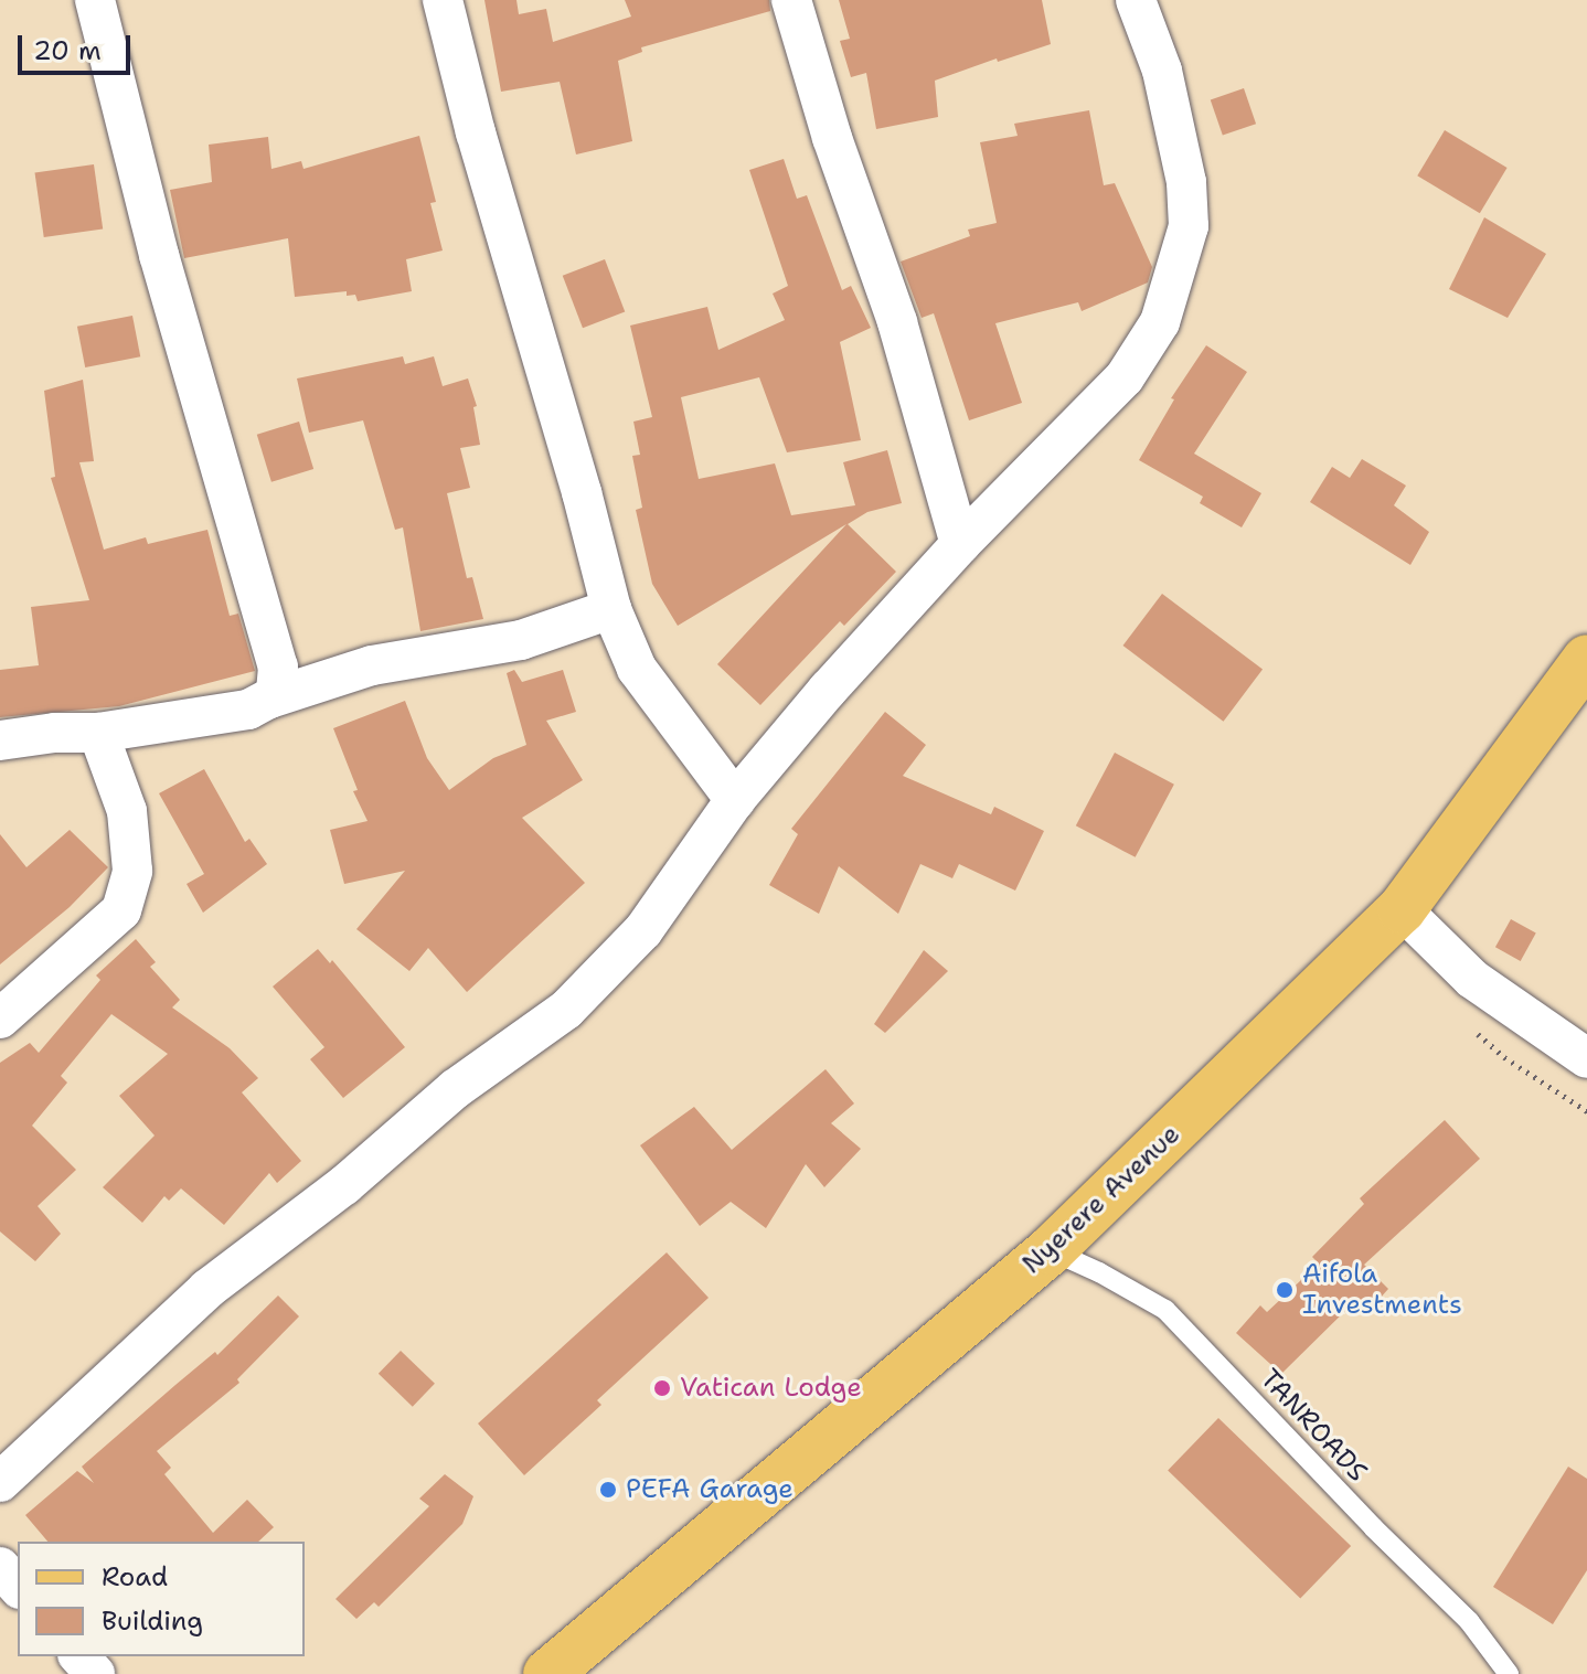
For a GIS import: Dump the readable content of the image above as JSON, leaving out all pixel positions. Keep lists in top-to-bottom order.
{
  "streets": {
    "main road": ["Nyerere Avenue"],
    "lane": ["TANROADS"]
  },
  "crossings": [
    ["Nyerere Avenue", "TANROADS"]
  ],
  "places": ["Aifola Investments", "Vatican Lodge", "PEFA Garage"],
  "legend": ["Road", "Building"],
  "scale_bar": "20 m"
}
